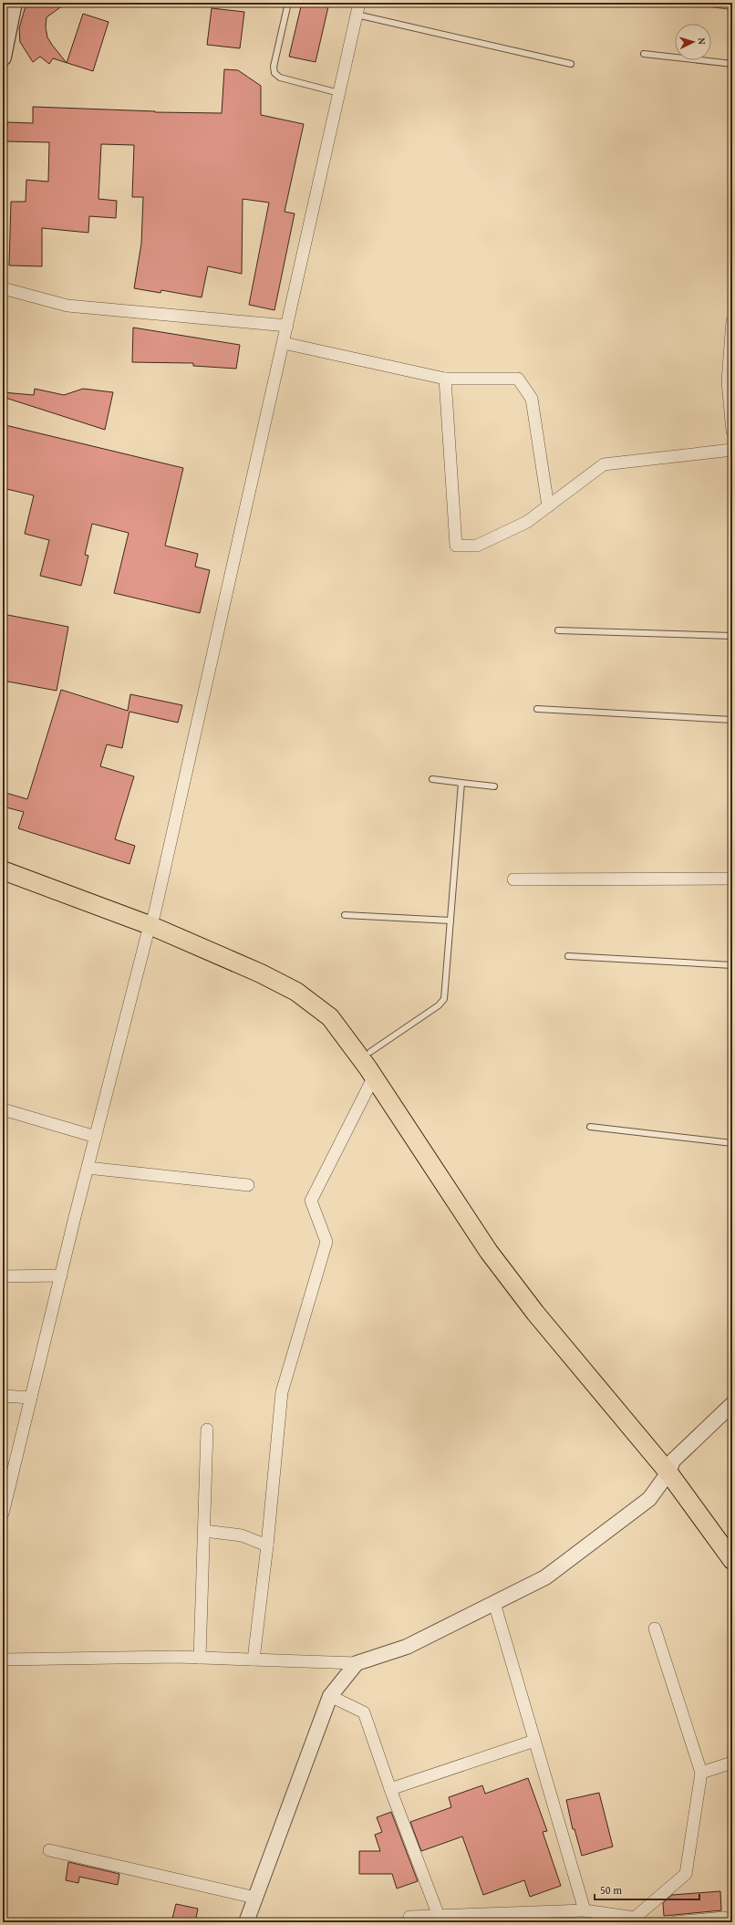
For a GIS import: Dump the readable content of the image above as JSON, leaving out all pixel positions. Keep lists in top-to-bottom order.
{
  "scale_bar": "50 m",
  "north": "right"
}
